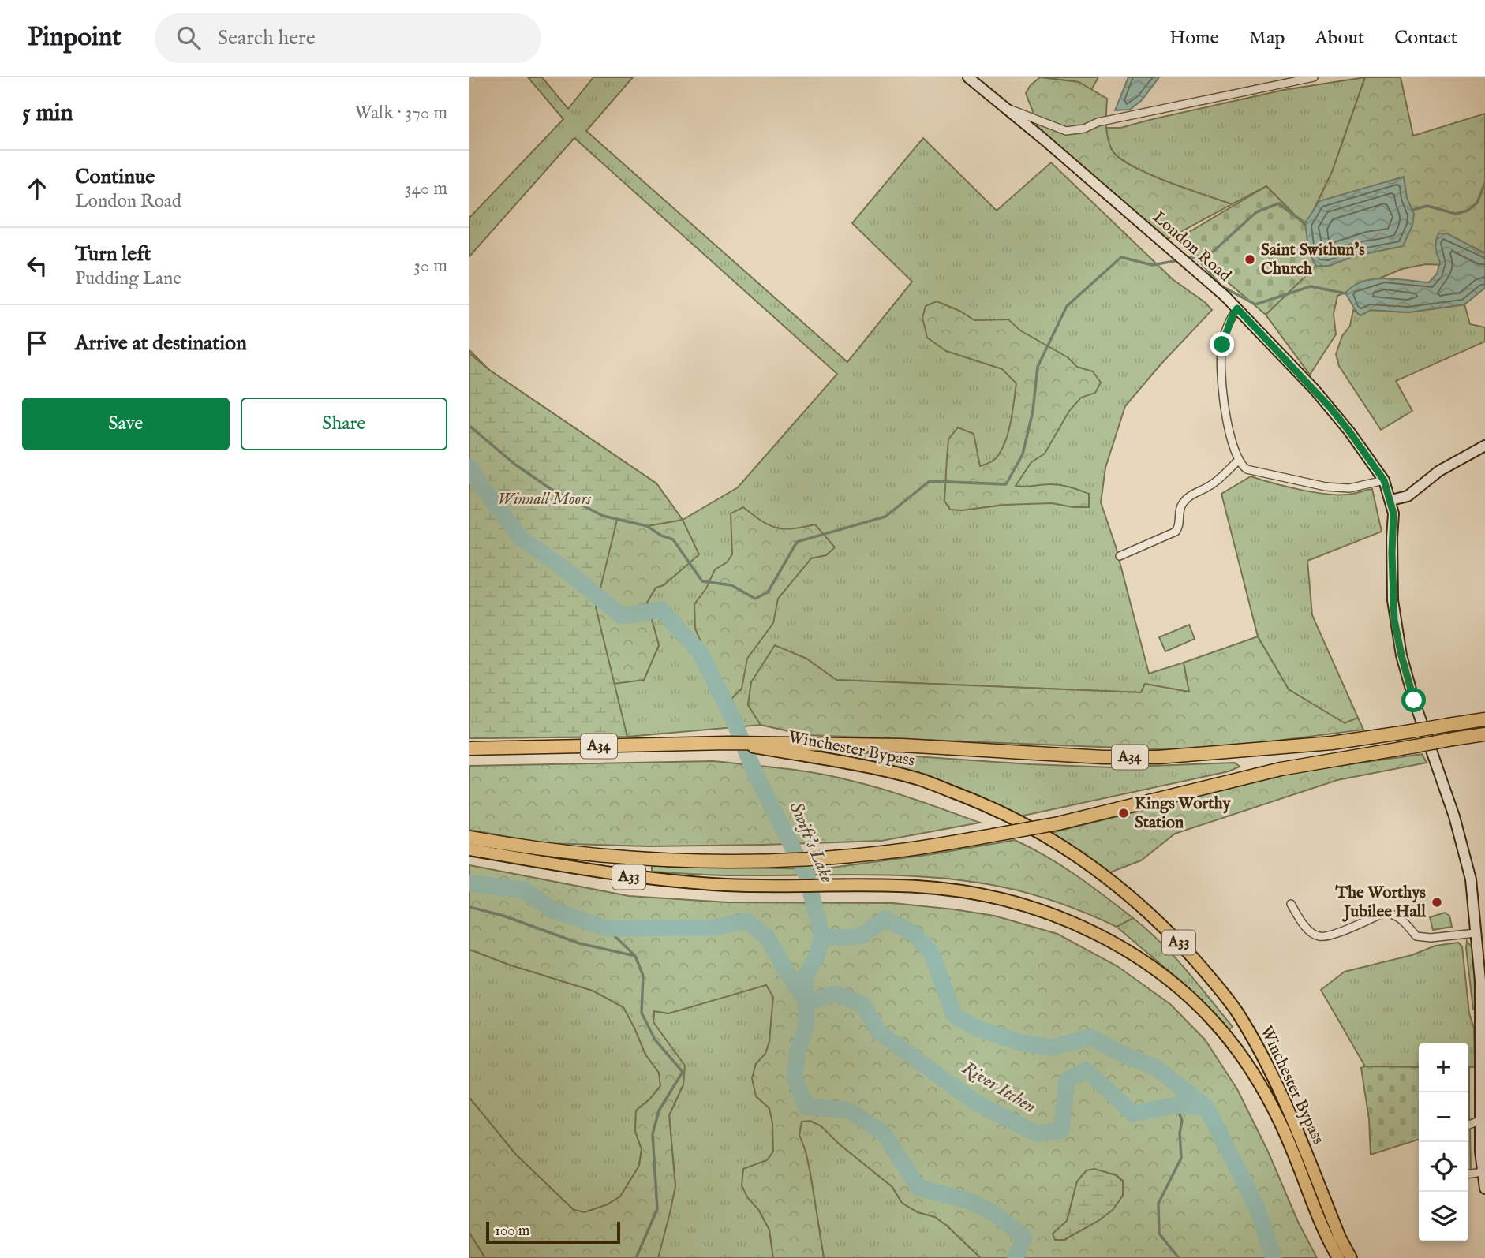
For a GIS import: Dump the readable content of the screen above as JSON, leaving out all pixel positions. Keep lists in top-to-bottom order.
{
  "streets": {
    "highway": ["A34"],
    "main road": ["London Road", "Winchester Bypass", "A33"]
  },
  "crossings": [
    ["A34", "Winchester Bypass"]
  ],
  "water": ["Swift's Lake", "River Itchen"],
  "parks": ["Winnall Moors"],
  "places": ["Saint Swithun's Church", "Kings Worthy Station", "The Worthys Jubilee Hall"],
  "scale_bar": "100 m",
  "page": {
    "header": "Pinpoint",
    "search": "Search here",
    "nav": [
      "Home",
      "Map",
      "About",
      "Contact"
    ],
    "heading": ["5 min", "Walk · 370 m"],
    "list": [
      ["Continue", "London Road", "340 m"],
      ["Turn left", "Pudding Lane", "30 m"],
      "Arrive at destination"
    ],
    "buttons": ["Save", "Share"],
    "map_buttons": ["+", "−"],
    "scale": "100 m"
  }
}
